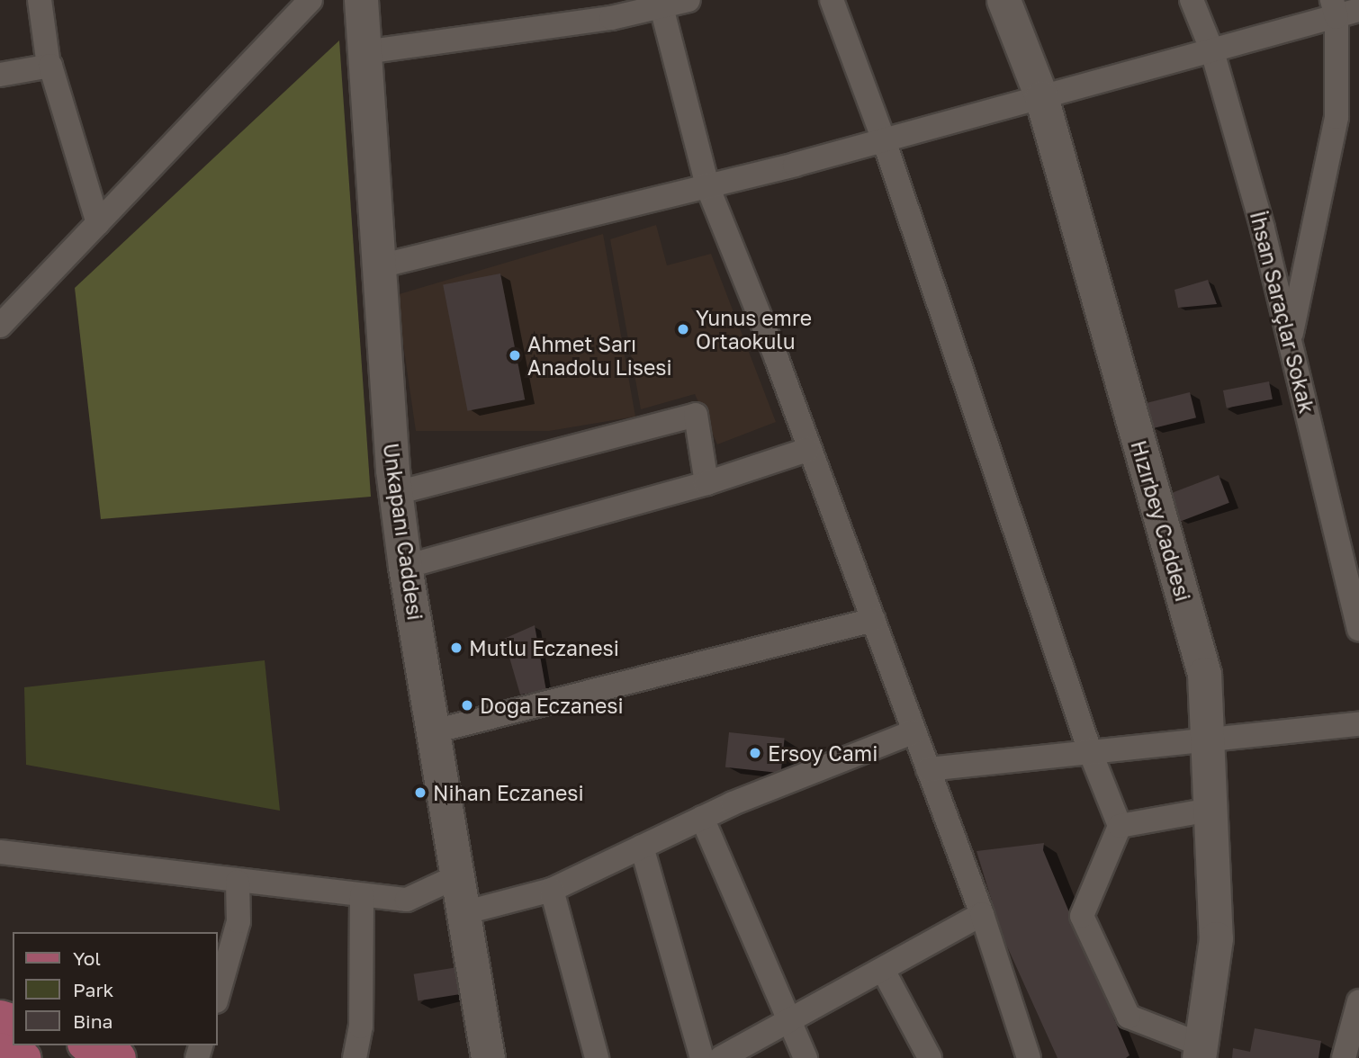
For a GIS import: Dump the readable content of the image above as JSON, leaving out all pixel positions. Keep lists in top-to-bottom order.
{
  "streets": {
    "main road": ["Hızırbey Caddesi", "Unkapanı Caddesi"],
    "street": ["İhsan Saraçlar Sokak"]
  },
  "places": [
    "Yunus emre Ortaokulu",
    "Ahmet Sarı Anadolu Lisesi",
    "Mutlu Eczanesi",
    "Doğa Eczanesi",
    "Ersoy Cami",
    "Nihan Eczanesi"
  ],
  "legend": ["Yol", "Park", "Bina"]
}
